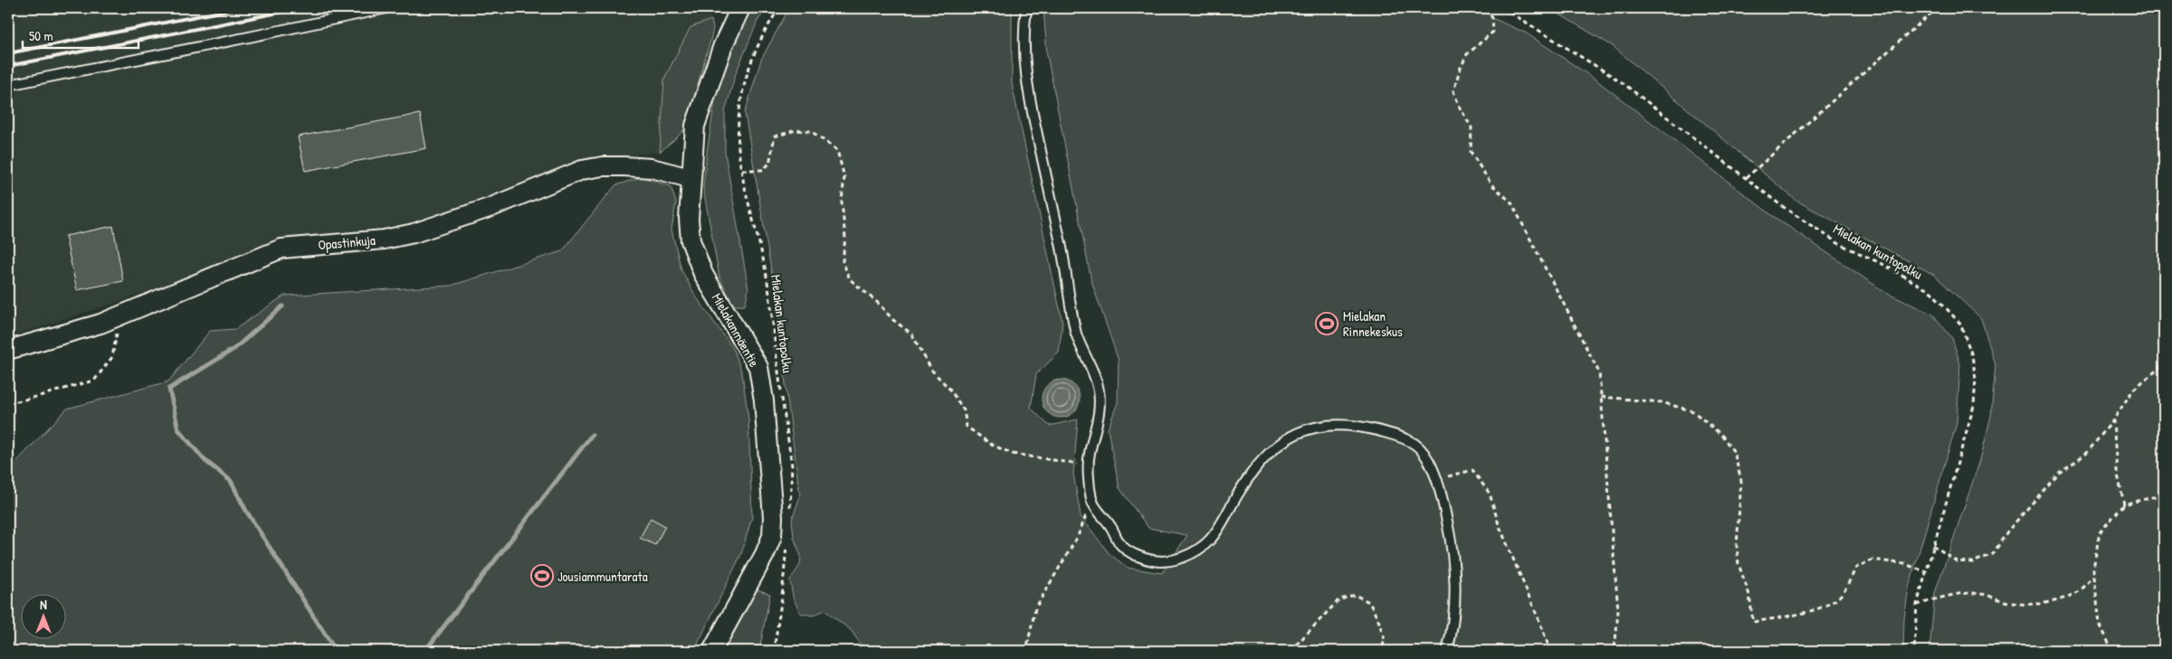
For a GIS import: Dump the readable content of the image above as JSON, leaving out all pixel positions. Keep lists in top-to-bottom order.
{
  "streets": {
    "street": ["Opastinkuja", "Mielakanmäentie"],
    "path": ["Mielakan kuntopolku"]
  },
  "crossings": [
    ["Opastinkuja", "Mielakanmäentie"]
  ],
  "places": {
    "sports": ["Mielakan Rinnekeskus", "Jousiammuntarata"]
  },
  "scale_bar": "50 m",
  "north": "top"
}
